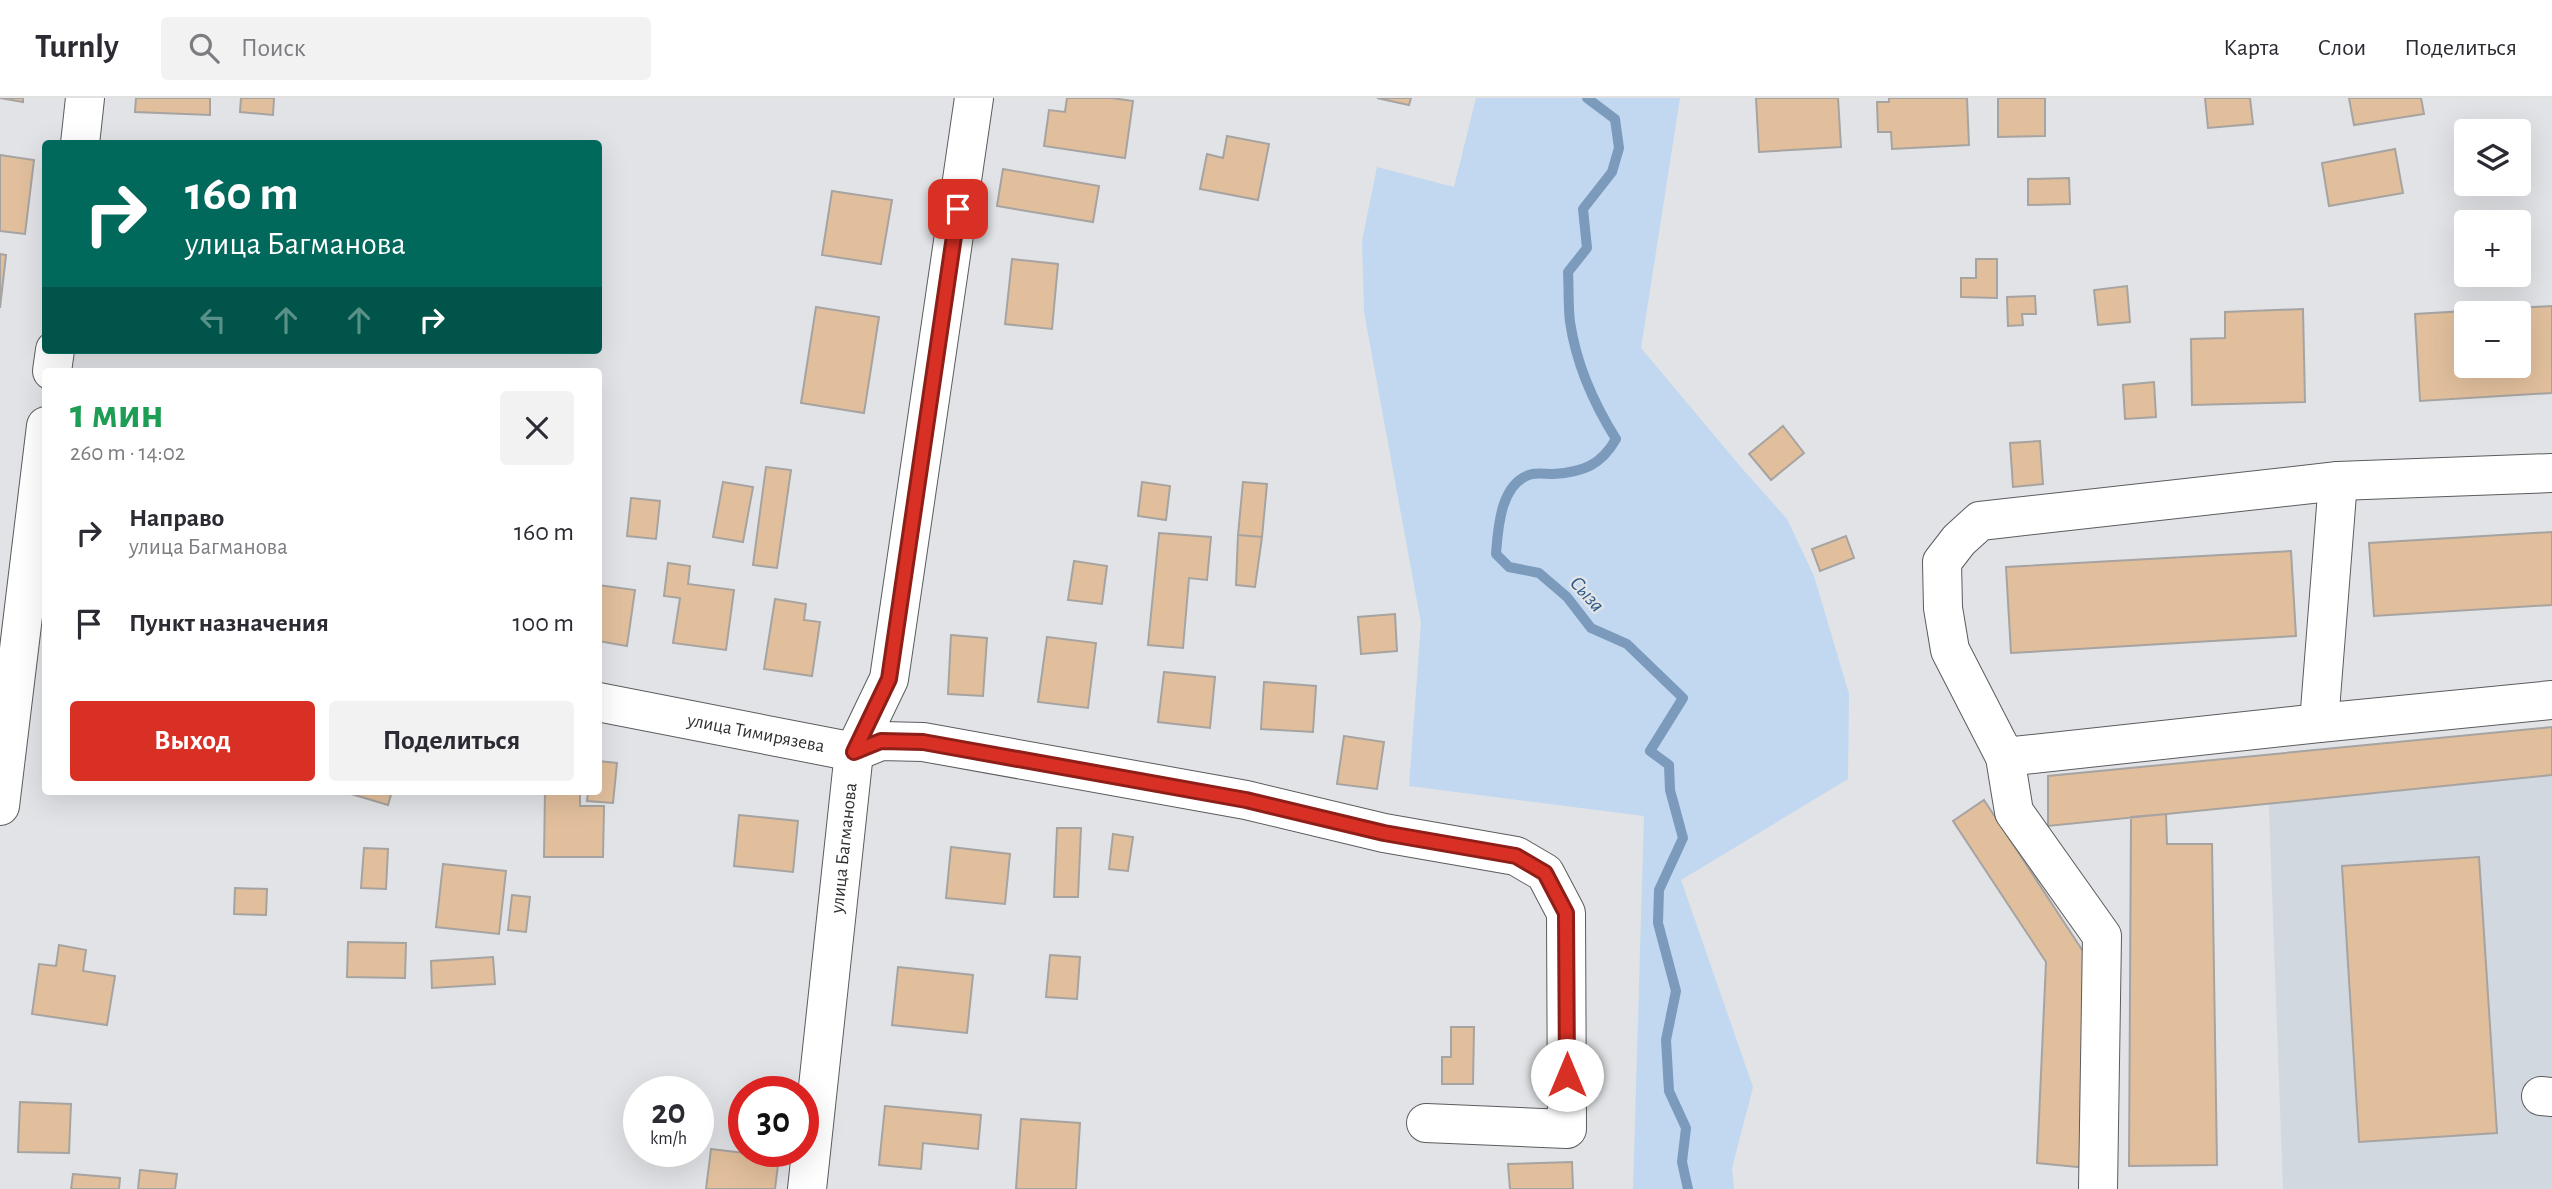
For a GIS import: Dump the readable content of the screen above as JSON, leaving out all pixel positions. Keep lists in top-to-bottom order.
{
  "streets": {
    "street": ["улица Тимирязева", "улица Багманова"]
  },
  "crossings": [
    ["улица Тимирязева", "улица Багманова"]
  ],
  "water": ["Сыза"],
  "page": {
    "header": "Turnly",
    "search": "Поиск",
    "nav": ["Карта", "Слои", "Поделиться"],
    "map_buttons": ["+", "−"],
    "turn": ["160 m", "улица Багманова"],
    "heading": ["1 мин", "260 m · 14:02"],
    "list": [
      {
        "name": "Направо",
        "note": "улица Багманова",
        "value": "160 m"
      },
      {
        "name": "Пункт назначения",
        "value": "100 m"
      }
    ],
    "buttons": ["Выход", "Поделиться"],
    "speed": "20 km/h",
    "limit": "30"
  }
}
